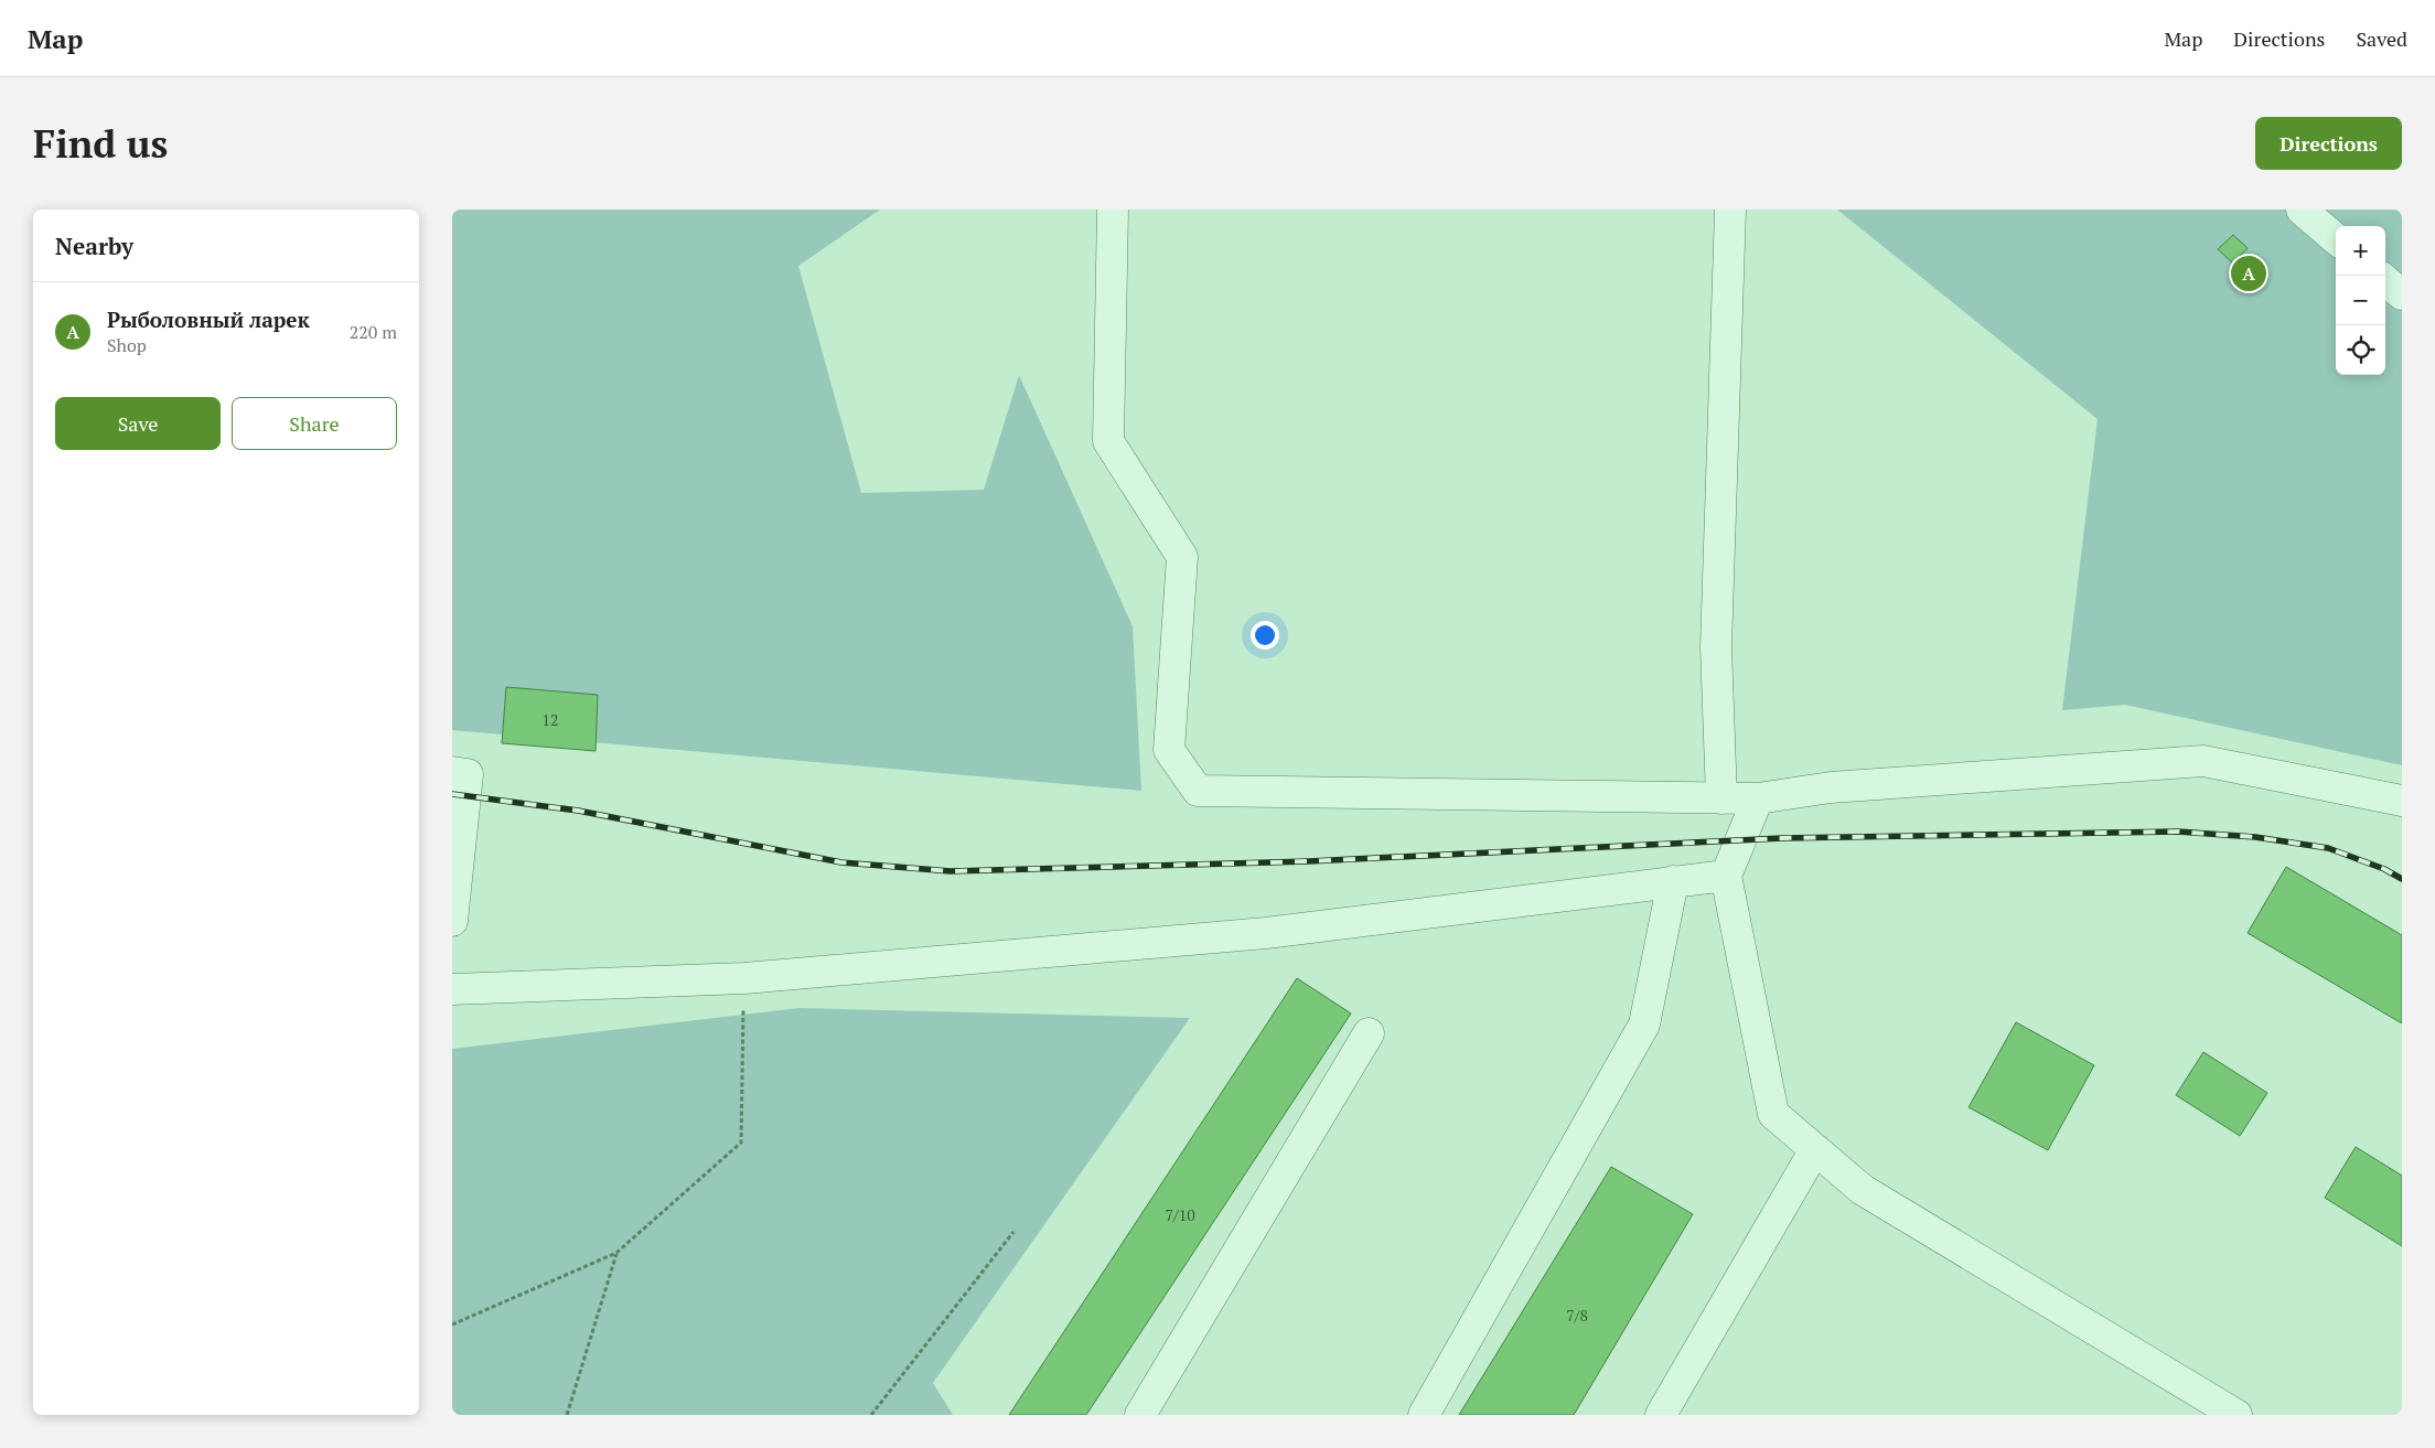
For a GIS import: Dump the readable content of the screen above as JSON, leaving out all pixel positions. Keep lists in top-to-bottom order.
{
  "house_numbers": ["12", "7/10", "7/8"],
  "page": {
    "header": "Map",
    "nav": ["Map", "Directions", "Saved"],
    "buttons": [
      "Directions",
      ["Save", "Share"]
    ],
    "title": "Find us",
    "heading": "Nearby",
    "map_buttons": ["+", "−"],
    "pins": "A",
    "list": [
      {
        "mark": "A",
        "name": "Рыболовный ларек",
        "note": "Shop",
        "value": "220 m"
      }
    ]
  }
}
